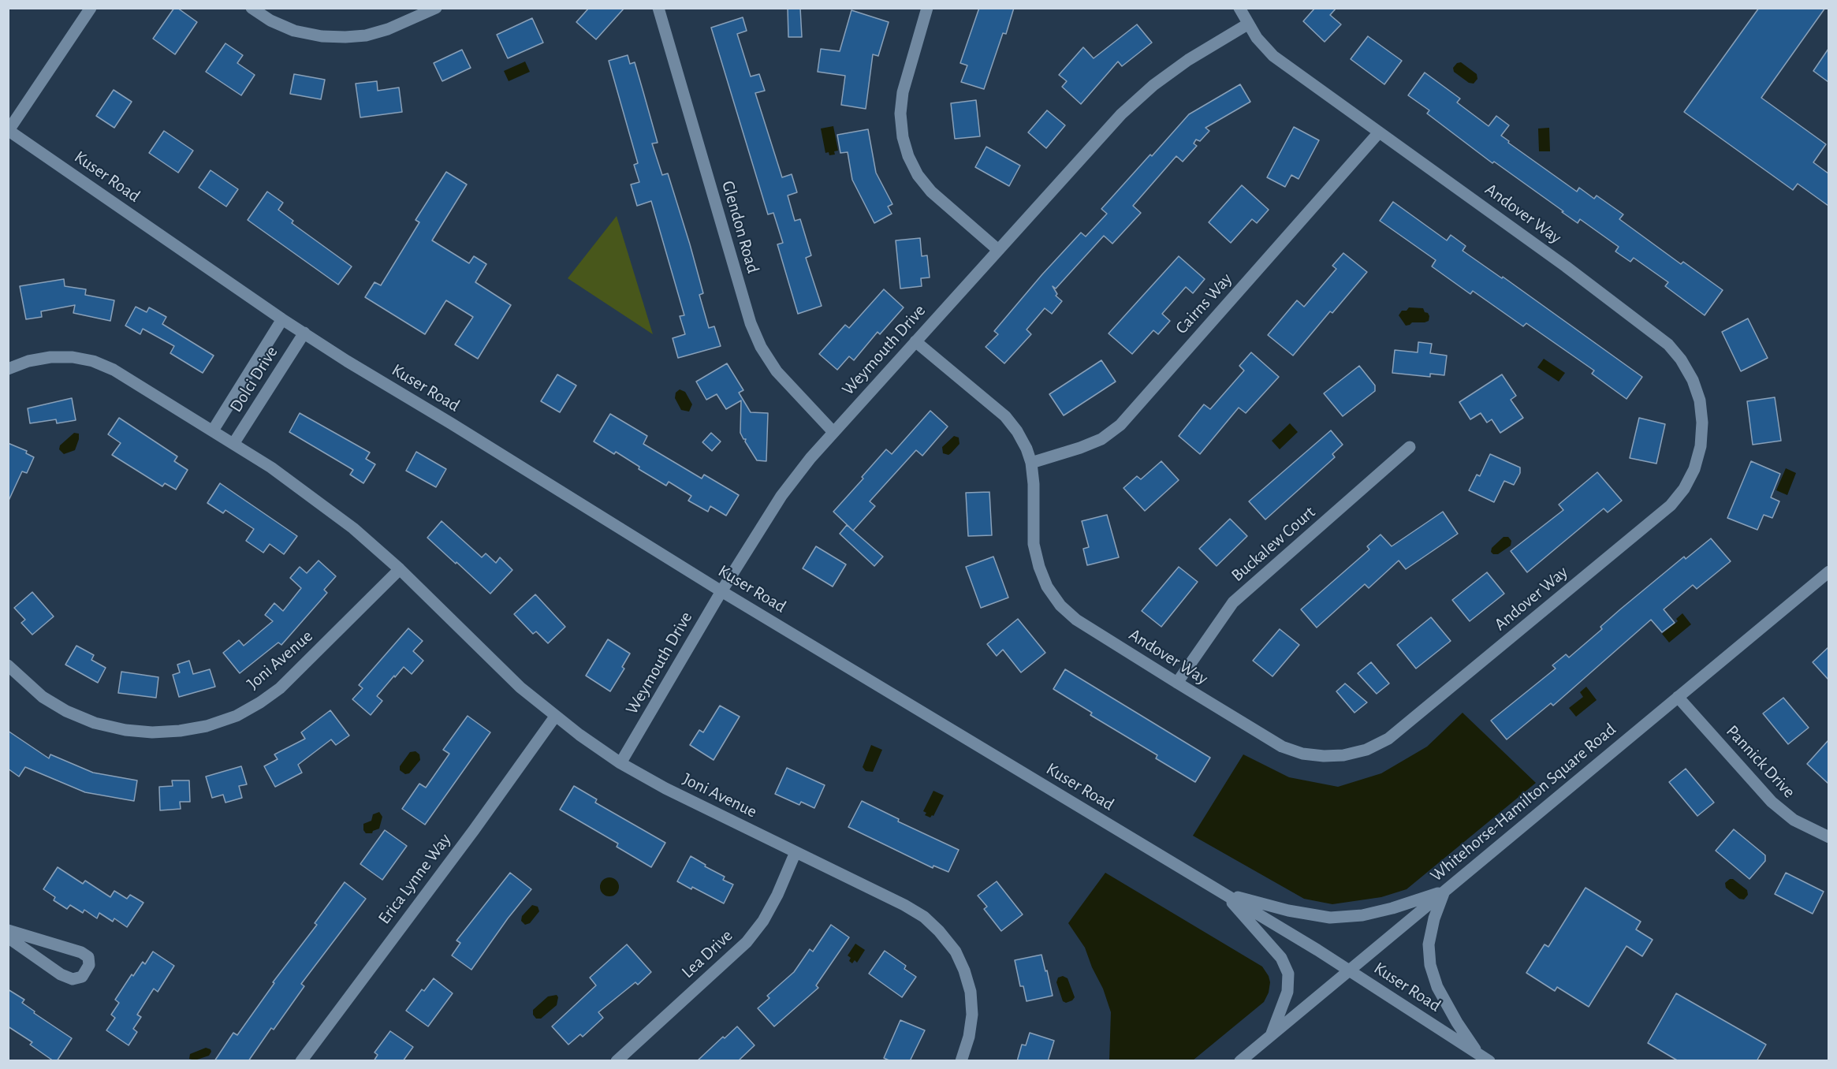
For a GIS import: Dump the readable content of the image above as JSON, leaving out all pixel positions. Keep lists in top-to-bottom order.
{
  "streets": {
    "street": [
      "Kuser Road",
      "Andover Way",
      "Glendon Road",
      "Cairns Way",
      "Weymouth Drive",
      "Dolci Drive",
      "Buckalew Court",
      "Joni Avenue",
      "Pannick Drive",
      "Whitehorse-Hamilton Square Road",
      "Erica Lynne Way",
      "Lea Drive"
    ]
  },
  "crossings": [
    ["Kuser Road", "Weymouth Drive"],
    ["Kuser Road", "Dolci Drive"],
    ["Kuser Road", "Whitehorse-Hamilton Square Road"],
    ["Andover Way", "Cairns Way"],
    ["Andover Way", "Weymouth Drive"],
    ["Andover Way", "Buckalew Court"],
    ["Glendon Road", "Weymouth Drive"],
    ["Weymouth Drive", "Joni Avenue"],
    ["Dolci Drive", "Joni Avenue"],
    ["Joni Avenue", "Erica Lynne Way"],
    ["Joni Avenue", "Lea Drive"],
    ["Pannick Drive", "Whitehorse-Hamilton Square Road"]
  ]
}
